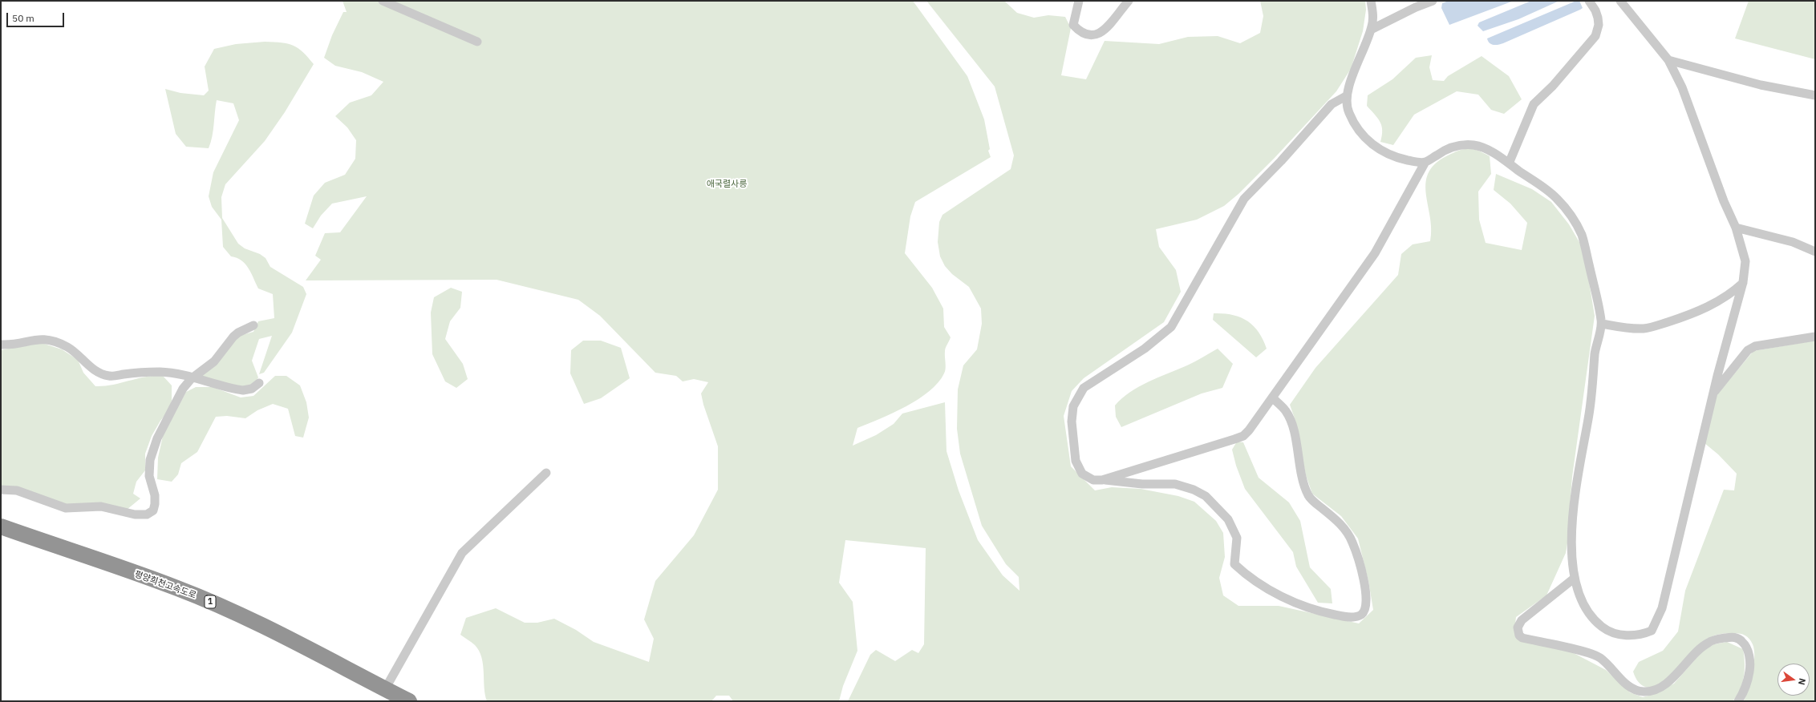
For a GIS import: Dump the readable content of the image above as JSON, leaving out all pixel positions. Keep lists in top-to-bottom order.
{
  "streets": {
    "highway": ["평양희천고속도로", "1"]
  },
  "parks": ["애국렬사릉"],
  "scale_bar": "50 m",
  "north": "right"
}
